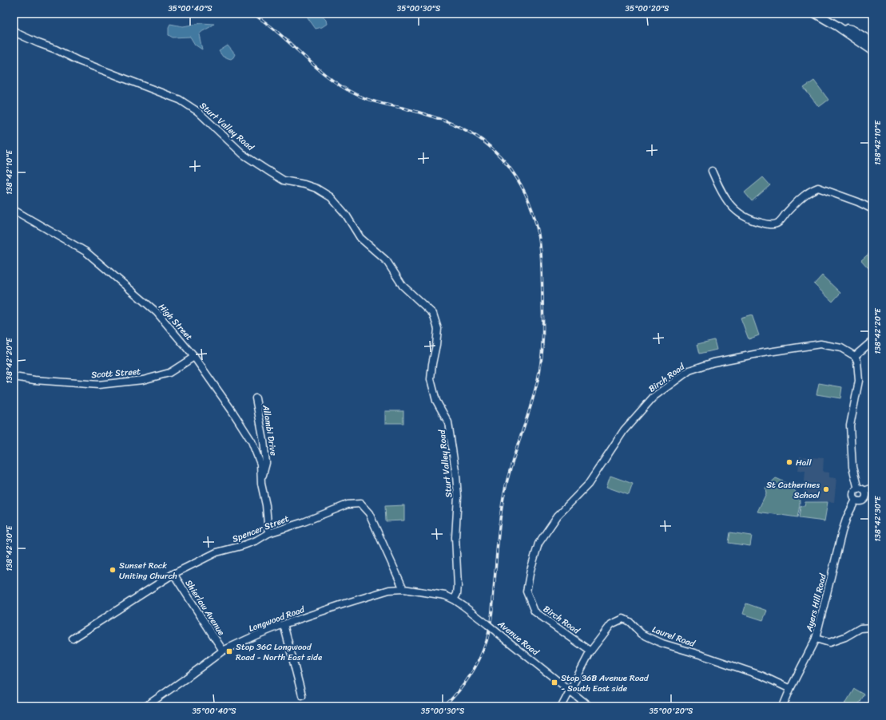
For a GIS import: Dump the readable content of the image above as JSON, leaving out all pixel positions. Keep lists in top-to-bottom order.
{
  "streets": {
    "street": [
      "Sturt Valley Road",
      "High Street",
      "Scott Street",
      "Birch Road",
      "Allambi Drive",
      "Spencer Street",
      "Ayers Hill Road",
      "Shierlaw Avenue",
      "Longwood Road",
      "Laurel Road",
      "Avenue Road"
    ]
  },
  "crossings": [
    ["Sturt Valley Road", "Avenue Road"],
    ["High Street", "Scott Street"],
    ["High Street", "Allambi Drive"],
    ["High Street", "Spencer Street"],
    ["Birch Road", "Laurel Road"],
    ["Spencer Street", "Shierlaw Avenue"],
    ["Spencer Street", "Longwood Road"],
    ["Ayers Hill Road", "Laurel Road"],
    ["Shierlaw Avenue", "Longwood Road"],
    ["Longwood Road", "Avenue Road"],
    ["Laurel Road", "Avenue Road"]
  ],
  "places": {
    "other": ["Hall", "St Catherines School", "Sunset Rock Uniting Church"],
    "transit": ["Stop 36C Longwood Road - North East side", "Stop 36B Avenue Road - South East side"]
  },
  "coordinates": [
    "35°00'40\"S",
    "35°00'30\"S",
    "35°00'20\"S",
    "138°42'10\"E",
    "138°42'20\"E",
    "138°42'30\"E"
  ]
}
